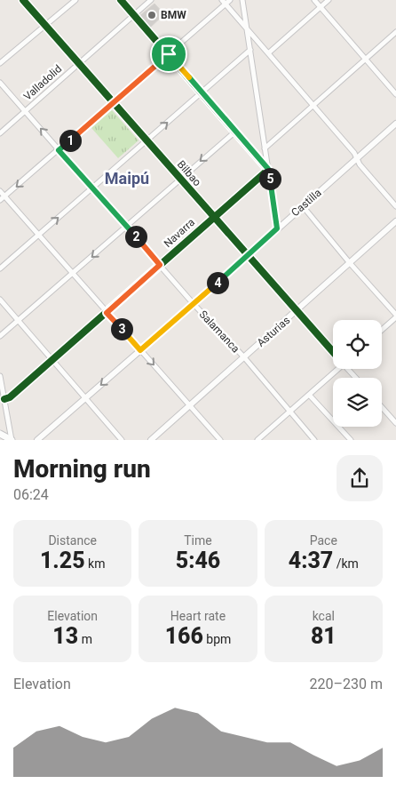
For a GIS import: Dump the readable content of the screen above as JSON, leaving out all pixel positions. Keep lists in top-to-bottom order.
{
  "streets": {
    "street": [
      "Valladolid",
      "Bilbao",
      "Castilla",
      "Navarra",
      "Salamanca",
      "Asturias"
    ]
  },
  "crossings": [
    ["Valladolid", "Bilbao"],
    ["Valladolid", "Salamanca"],
    ["Bilbao", "Castilla"],
    ["Bilbao", "Navarra"],
    ["Bilbao", "Asturias"],
    ["Castilla", "Salamanca"],
    ["Navarra", "Salamanca"],
    ["Salamanca", "Asturias"]
  ],
  "districts": ["Maipú"],
  "places": ["BMW"],
  "page": {
    "pins": [
      "1",
      "5",
      "2",
      "4",
      "3"
    ],
    "heading": ["Morning run", "06:24"],
    "stats": [
      ["Distance", "1.25 km"],
      ["Time", "5:46"],
      ["Pace", "4:37 /km"],
      ["Elevation", "13 m"],
      ["Heart rate", "166 bpm"],
      ["kcal", "81"]
    ],
    "chart": ["Elevation", "220–230 m"]
  }
}
